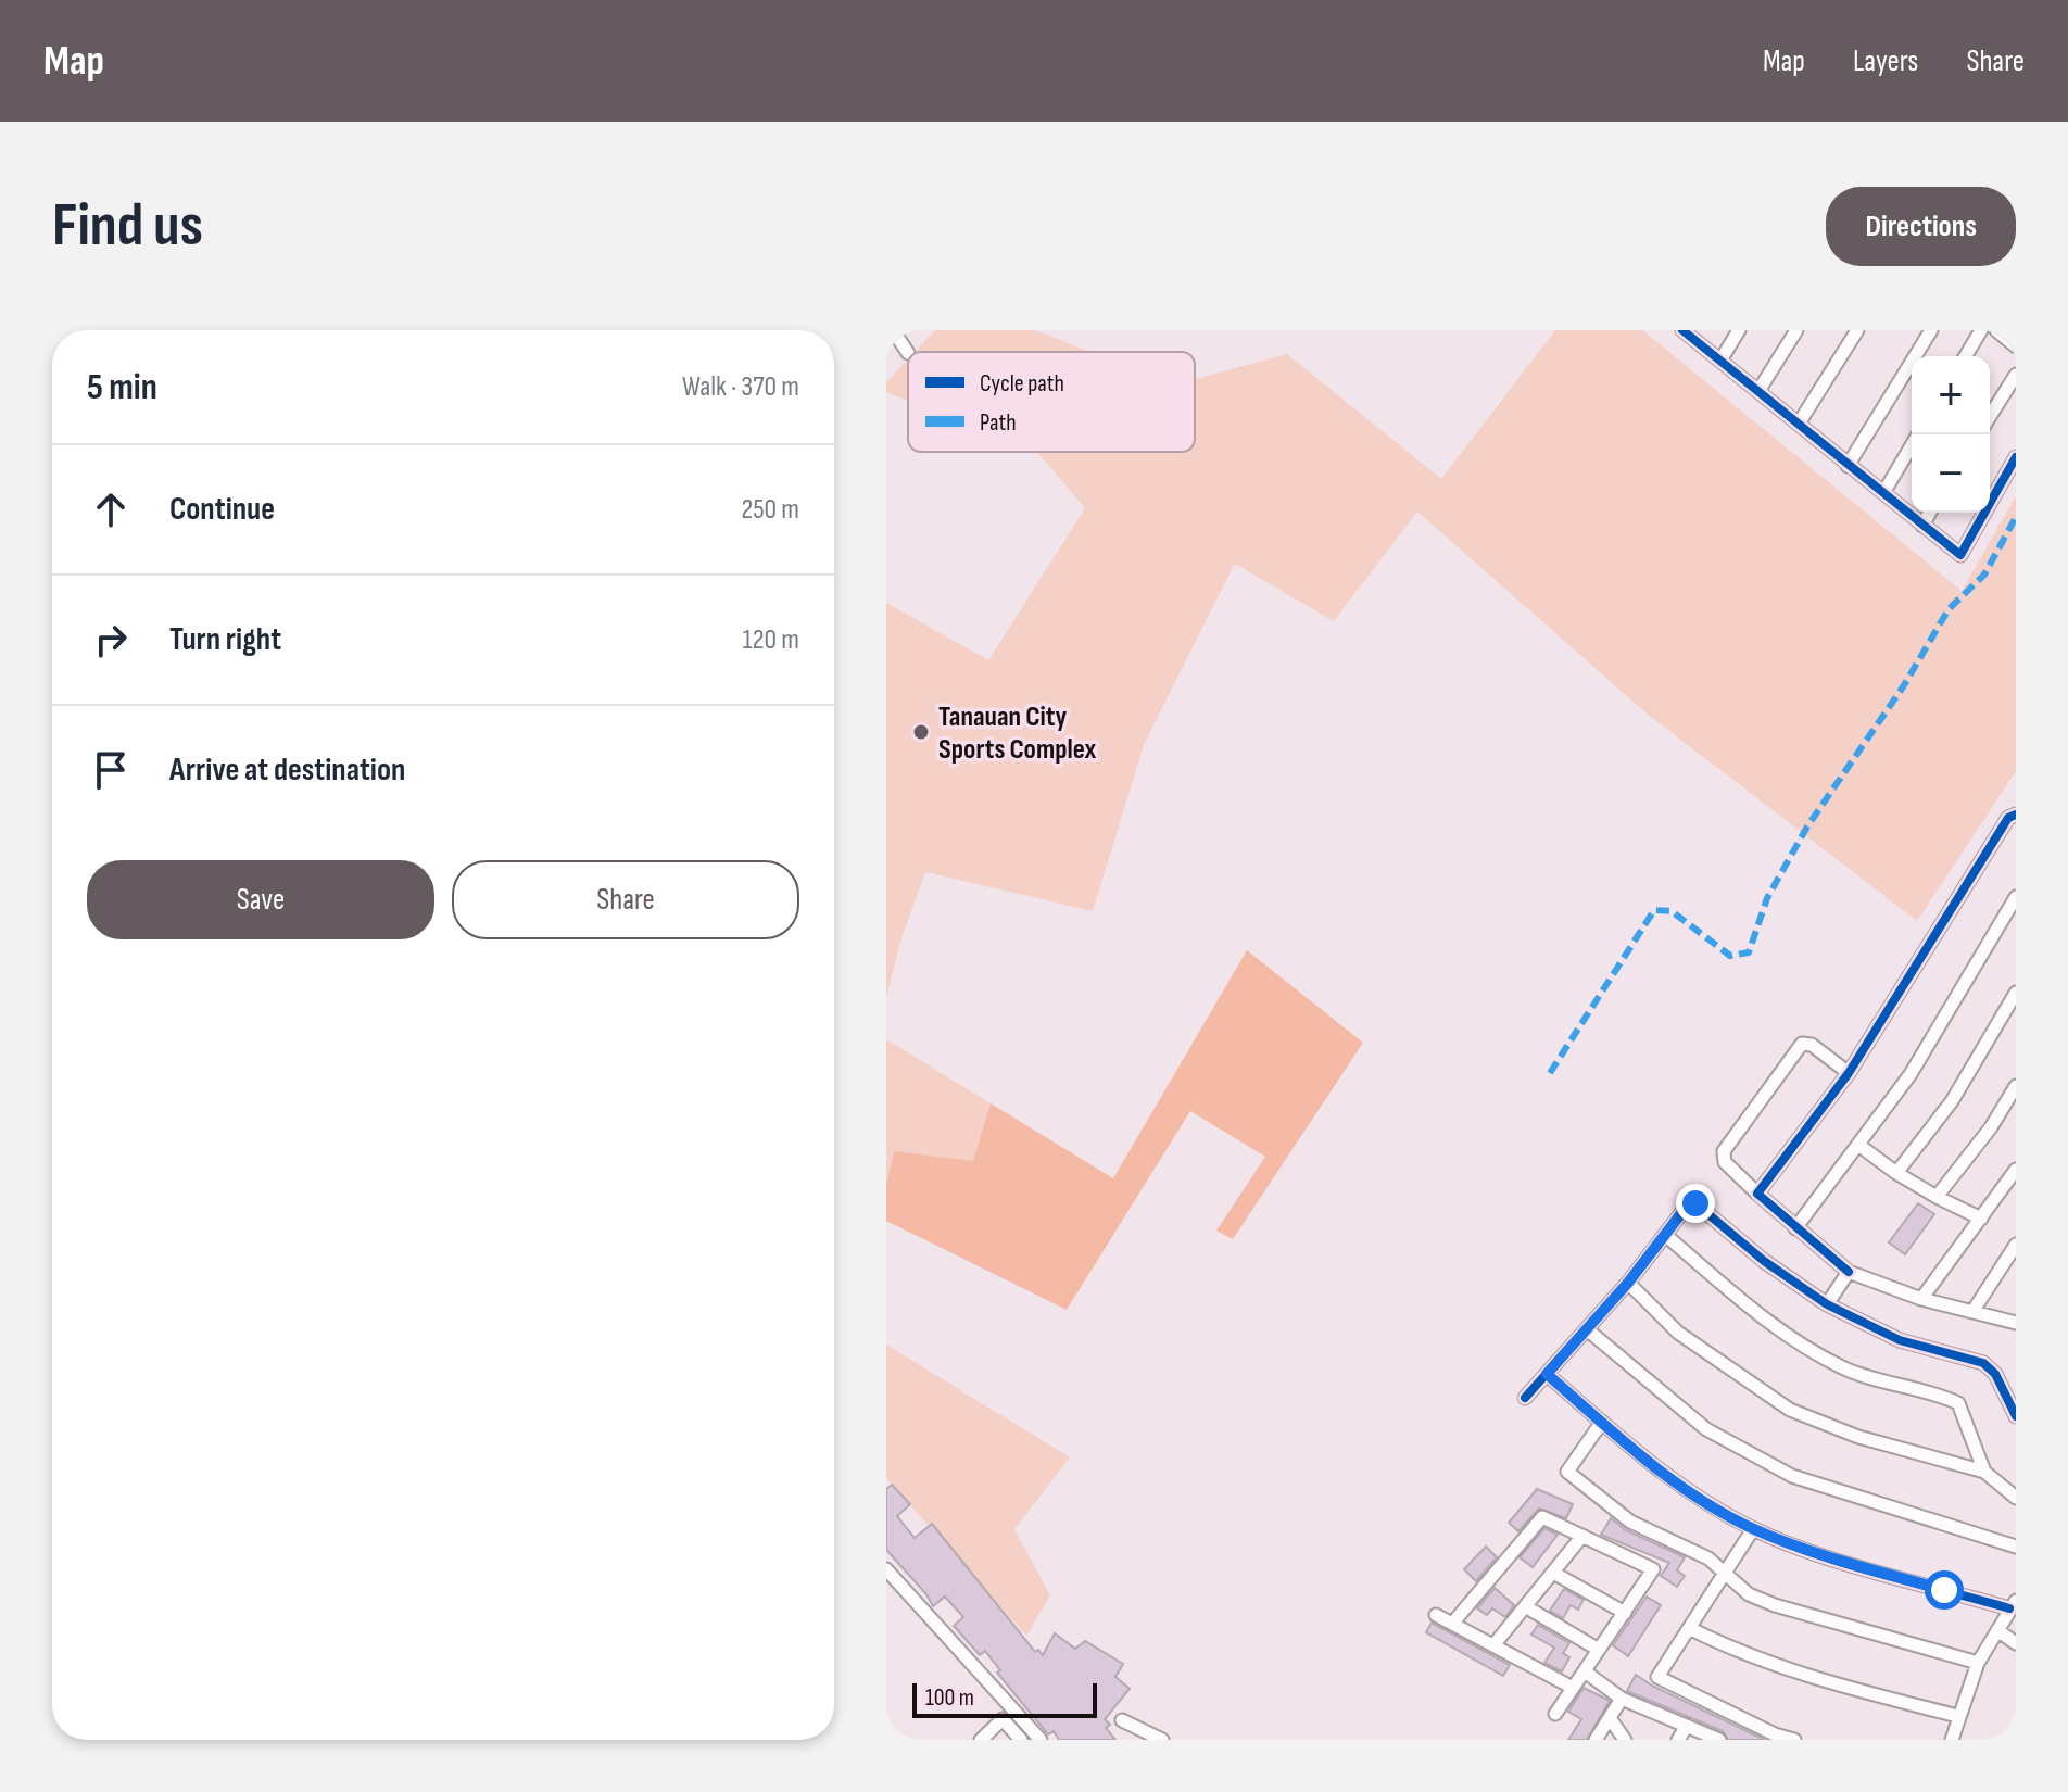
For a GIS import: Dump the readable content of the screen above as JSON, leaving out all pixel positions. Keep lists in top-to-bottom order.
{
  "places": ["Tanauan City Sports Complex"],
  "legend": ["Cycle path", "Path"],
  "scale_bar": "100 m",
  "page": {
    "header": "Map",
    "nav": ["Map", "Layers", "Share"],
    "buttons": [
      "Directions",
      ["Save", "Share"]
    ],
    "title": "Find us",
    "heading": ["5 min", "Walk · 370 m"],
    "map_buttons": ["+", "−"],
    "list": [
      ["Continue", "250 m"],
      ["Turn right", "120 m"],
      "Arrive at destination"
    ],
    "scale": "100 m"
  }
}
